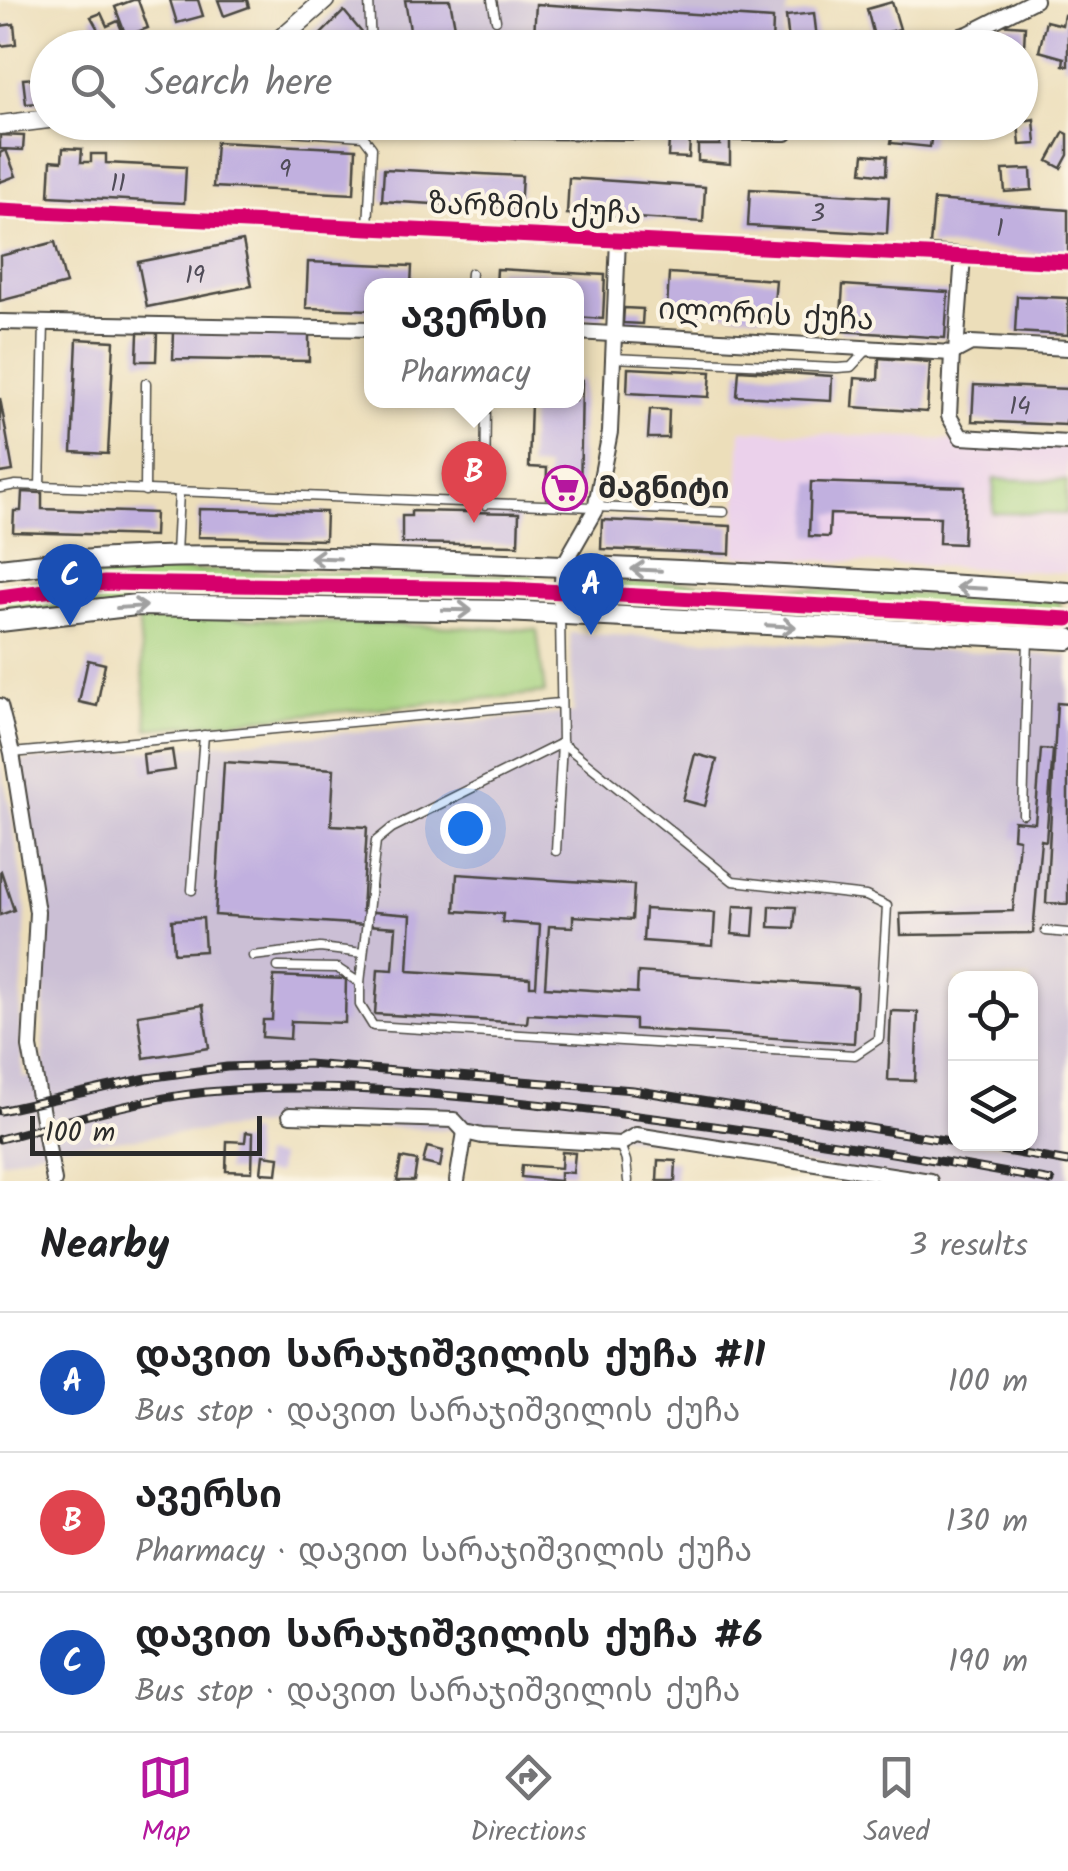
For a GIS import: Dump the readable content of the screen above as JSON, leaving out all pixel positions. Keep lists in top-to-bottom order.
{
  "streets": {
    "street": ["ზარზმის ქუჩა", "ილორის ქუჩა"]
  },
  "places": {
    "supermarket": ["მაგნიტი"]
  },
  "house_numbers": [
    "9",
    "11",
    "3",
    "1",
    "19",
    "14"
  ],
  "scale_bar": "100 m",
  "page": {
    "search": "Search here",
    "popup": ["ავერსი", "Pharmacy"],
    "pins": ["B", "C", "A"],
    "scale": "100 m",
    "heading": ["Nearby", "3 results"],
    "list": [
      {
        "mark": "A",
        "name": "დავით სარაჯიშვილის ქუჩა #11",
        "note": "Bus stop · დავით სარაჯიშვილის ქუჩა",
        "value": "100 m"
      },
      {
        "mark": "B",
        "name": "ავერსი",
        "note": "Pharmacy · დავით სარაჯიშვილის ქუჩა",
        "value": "130 m"
      },
      {
        "mark": "C",
        "name": "დავით სარაჯიშვილის ქუჩა #6",
        "note": "Bus stop · დავით სარაჯიშვილის ქუჩა",
        "value": "190 m"
      }
    ],
    "nav": ["Map", "Directions", "Saved"]
  }
}
